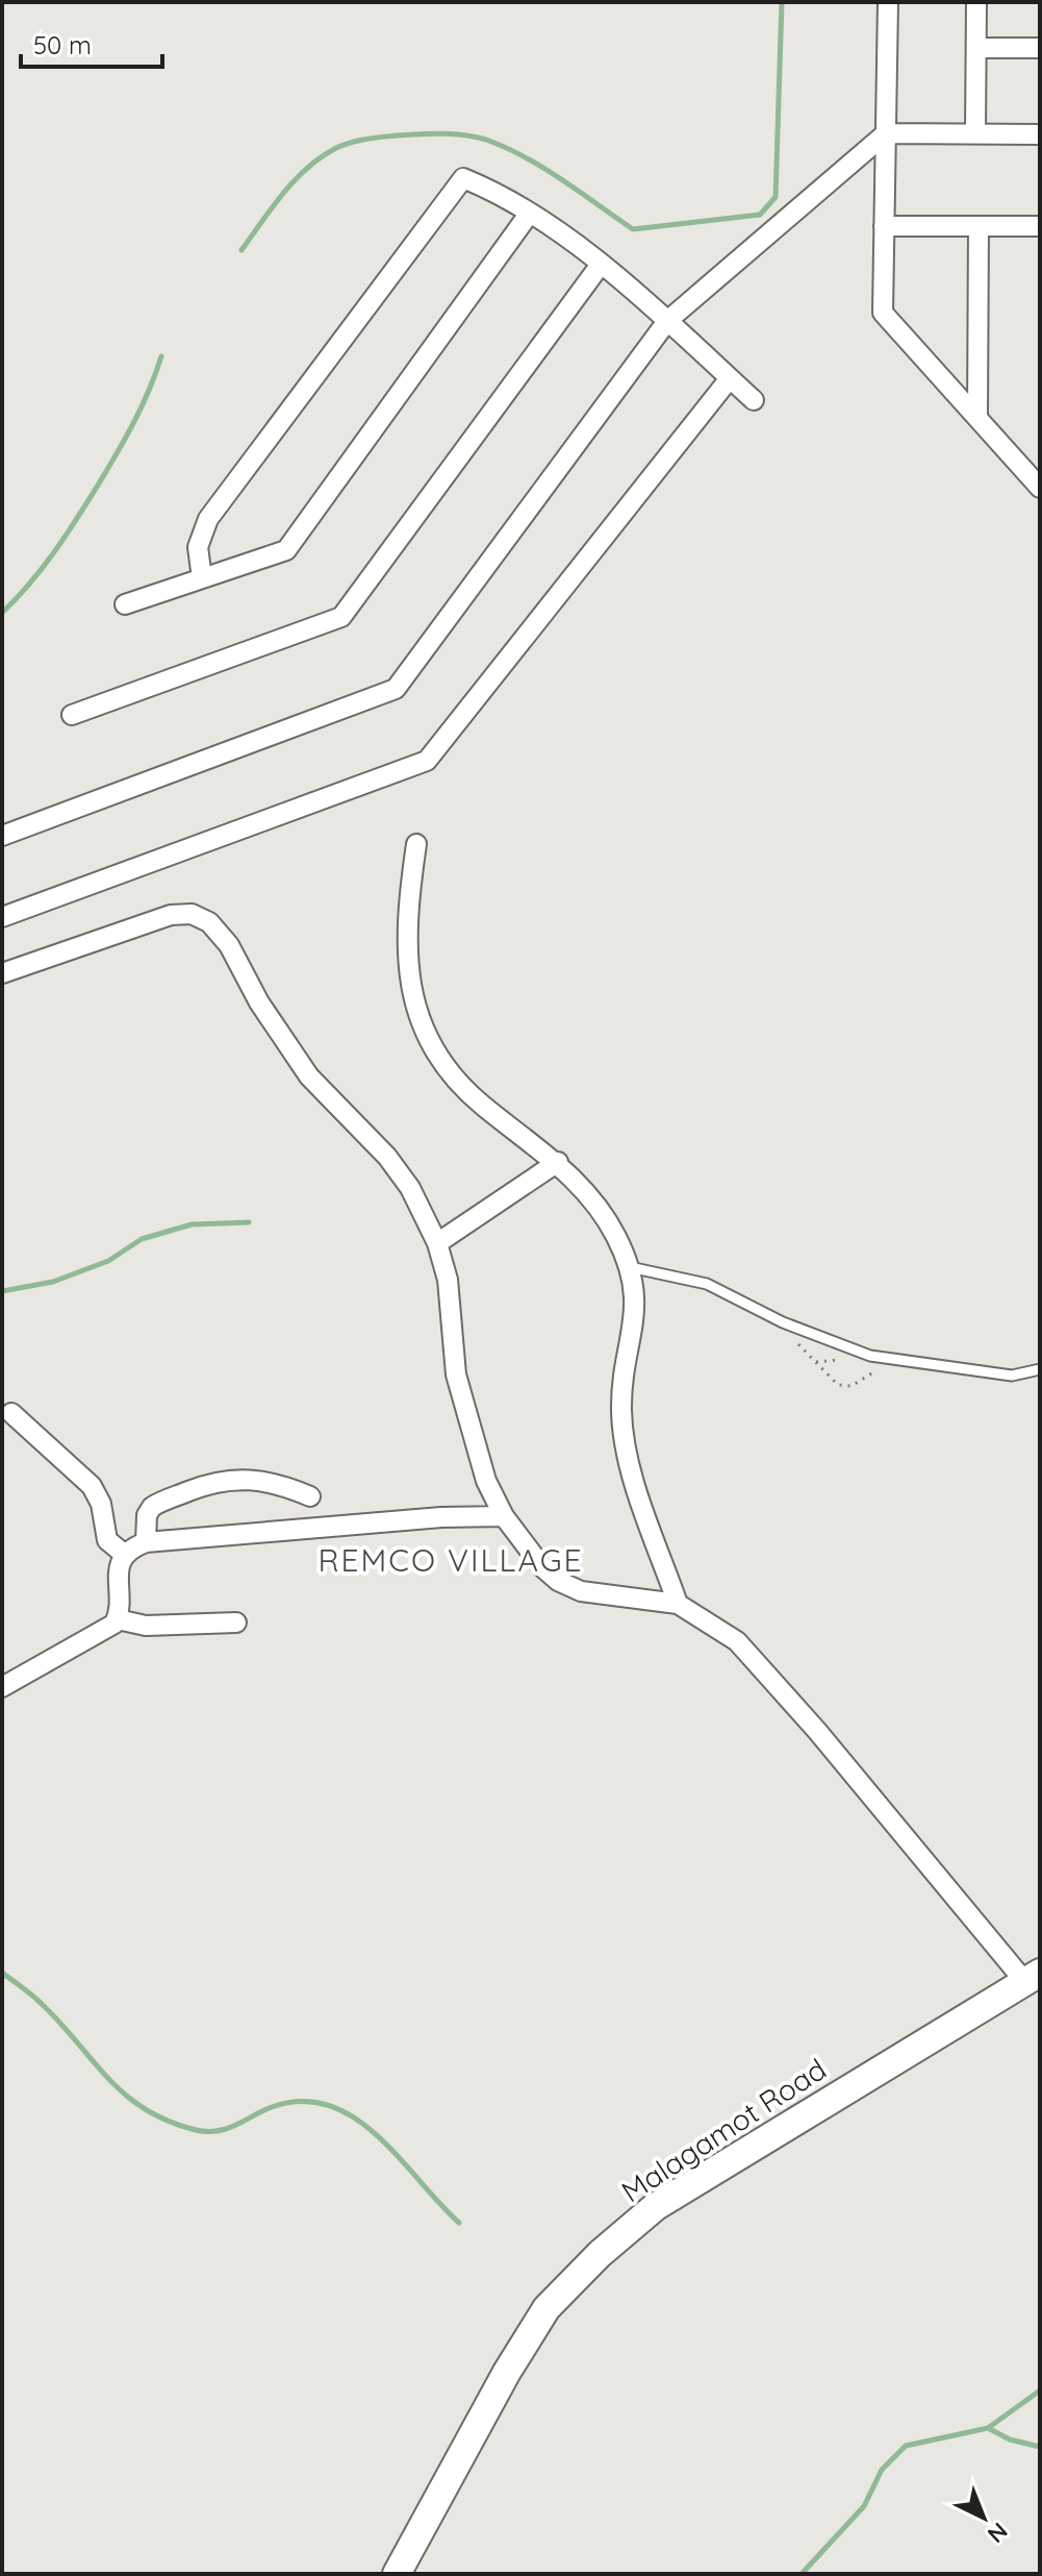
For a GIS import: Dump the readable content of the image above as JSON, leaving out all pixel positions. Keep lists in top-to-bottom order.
{
  "streets": {
    "street": ["Malagamot Road"]
  },
  "districts": ["REMCO VILLAGE"],
  "scale_bar": "50 m",
  "north": "bottom right"
}
